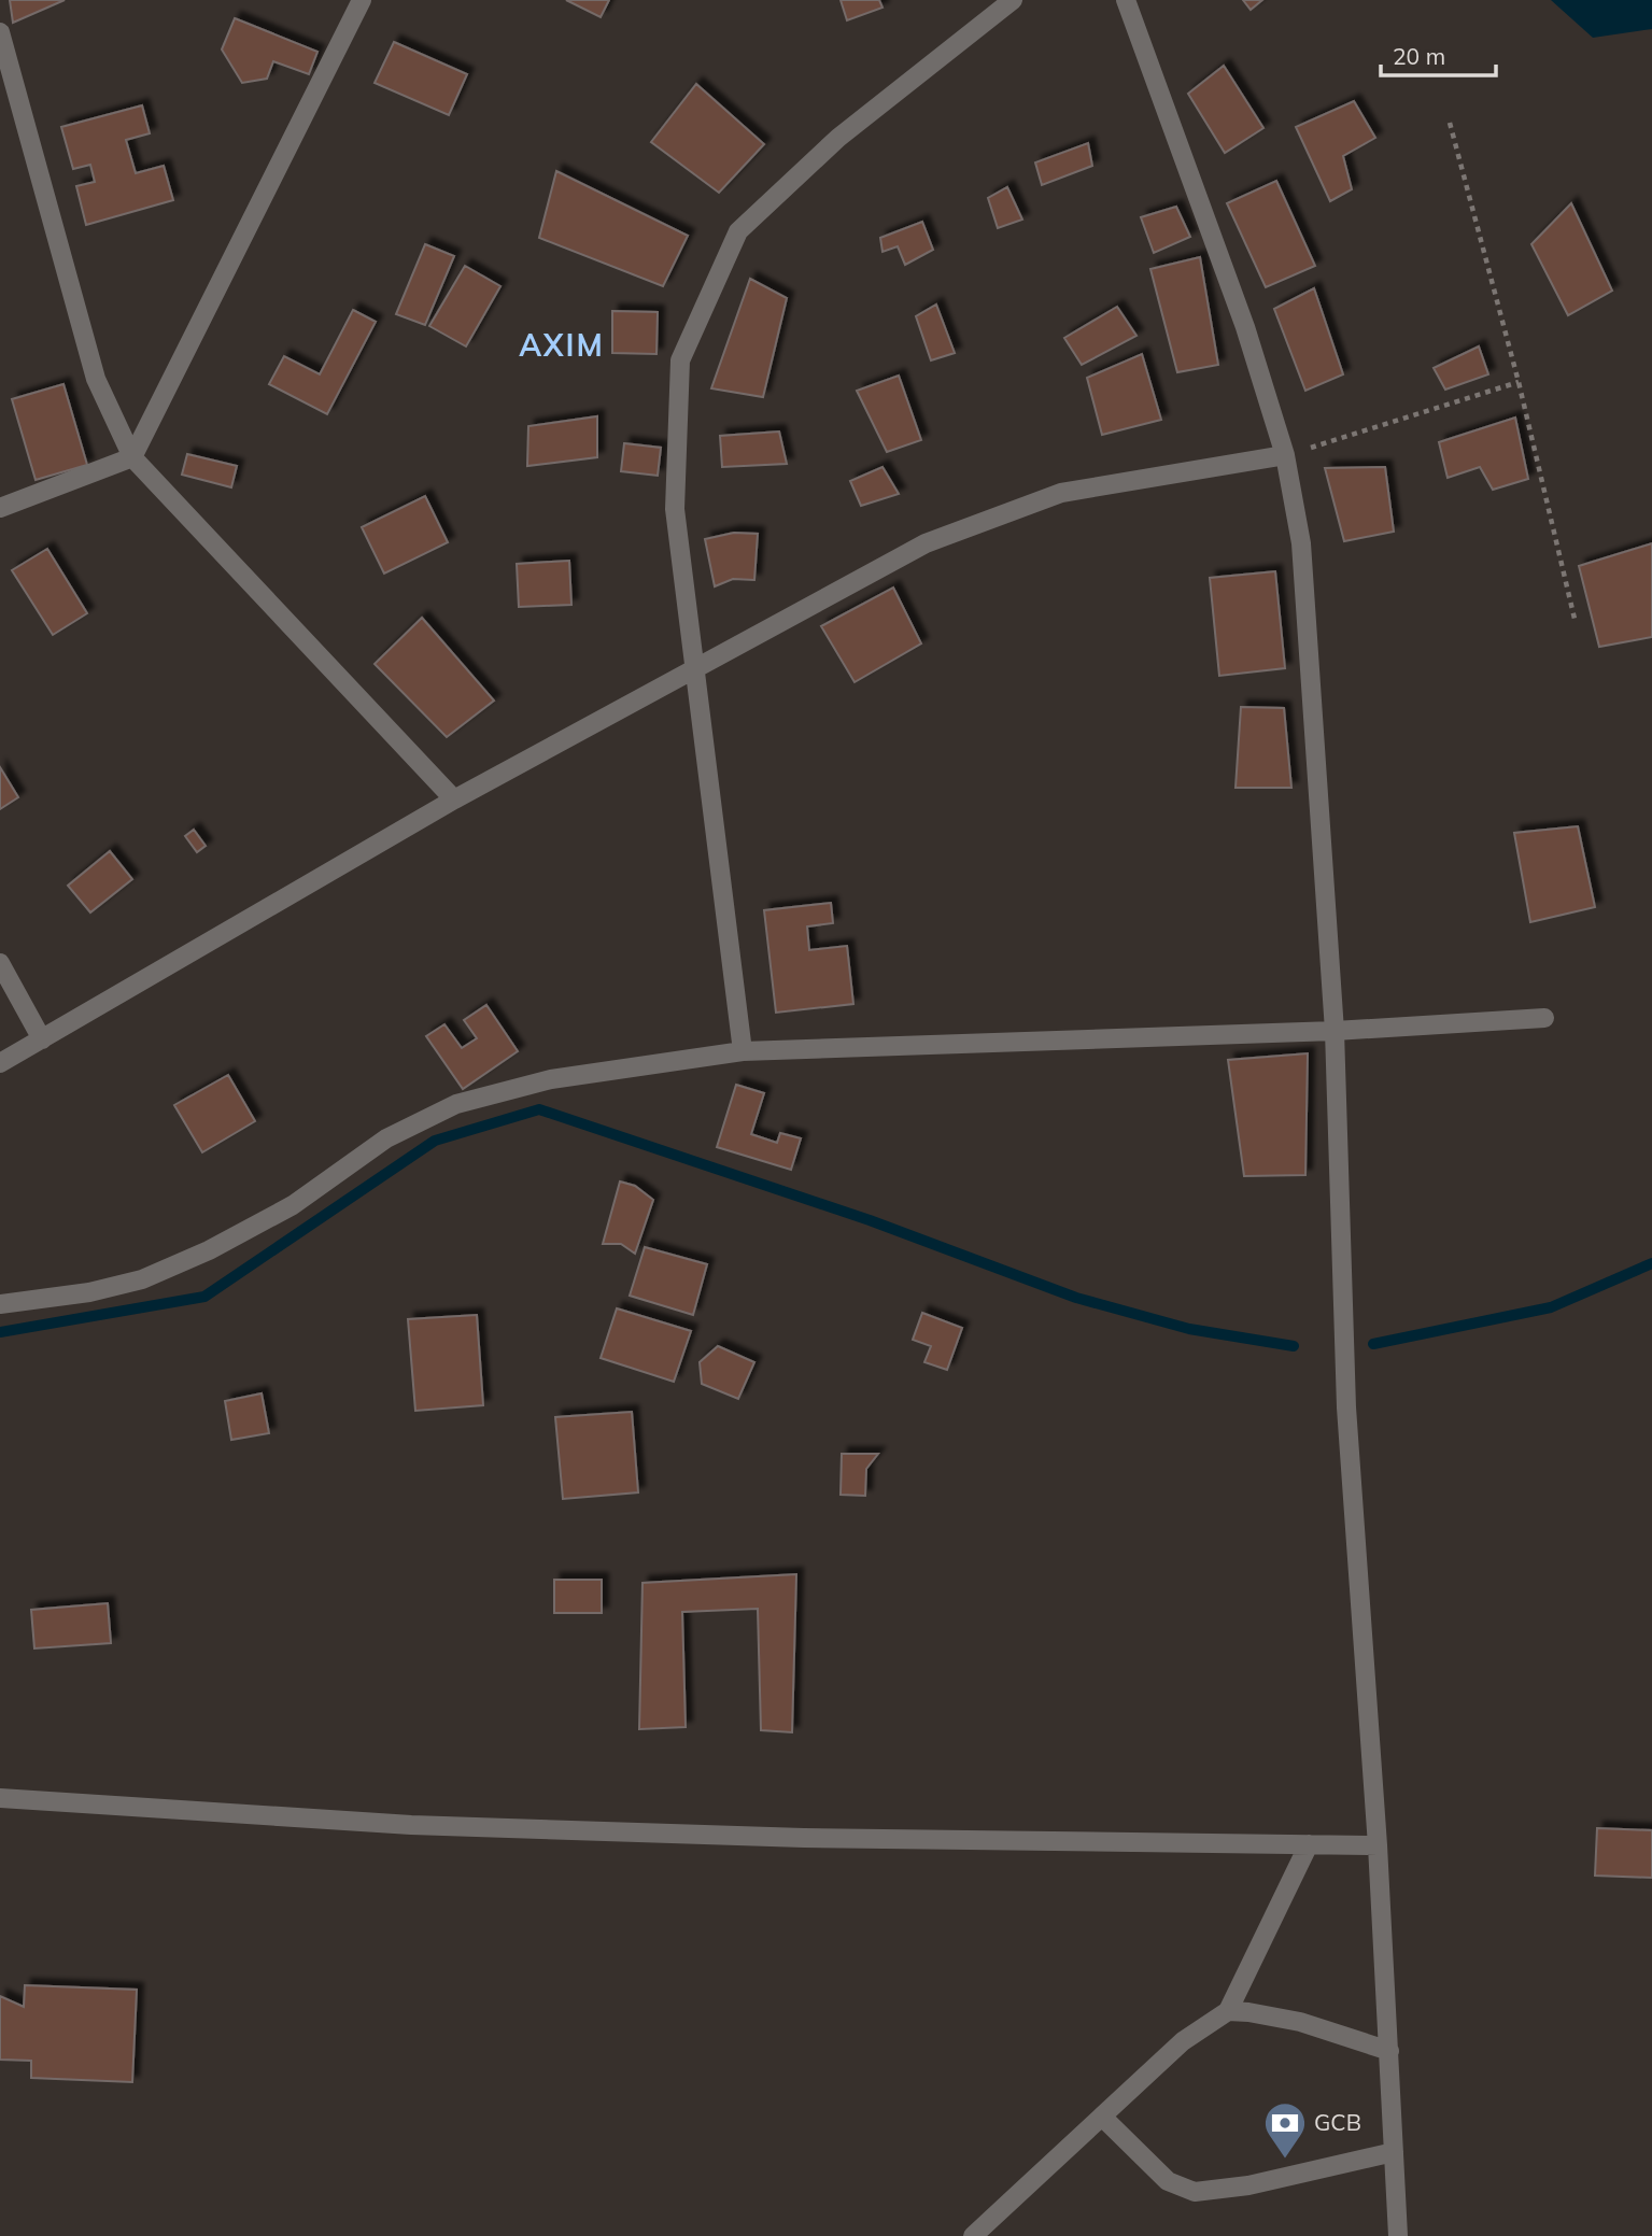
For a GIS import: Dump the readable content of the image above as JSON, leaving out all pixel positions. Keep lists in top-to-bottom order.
{
  "districts": ["AXIM"],
  "places": {
    "bank": ["GCB"]
  },
  "scale_bar": "20 m"
}
